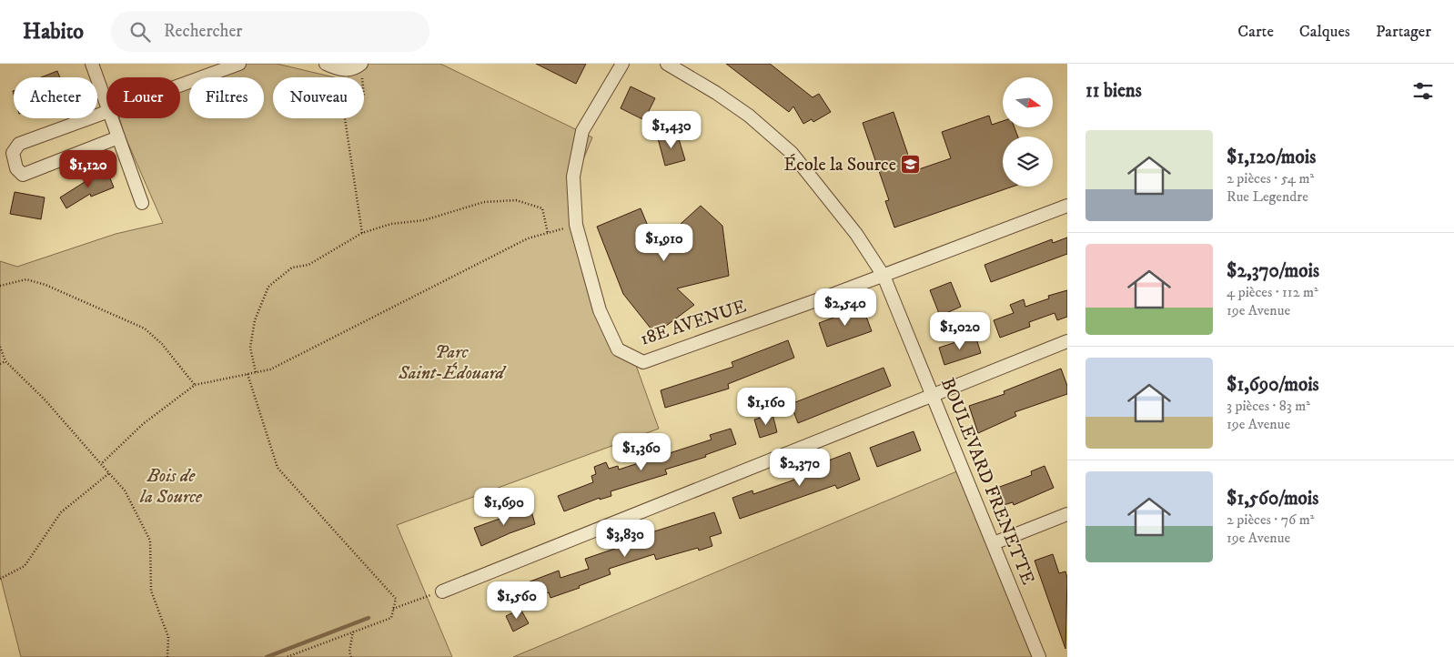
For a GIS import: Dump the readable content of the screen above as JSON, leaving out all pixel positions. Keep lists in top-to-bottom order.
{
  "streets": {
    "street": ["18E AVENUE", "BOULEVARD FRENETTE"]
  },
  "crossings": [
    ["18E AVENUE", "BOULEVARD FRENETTE"]
  ],
  "parks": ["Parc Saint-Édouard", "Bois de la Source"],
  "places": {
    "school or university": ["École la Source"]
  },
  "north": "right",
  "page": {
    "header": "Habito",
    "search": "Rechercher",
    "nav": ["Carte", "Calques", "Partager"],
    "heading": "11 biens",
    "chip": [
      "Acheter",
      "Louer",
      "Filtres",
      "Nouveau"
    ],
    "price": [
      "$1,430",
      "$1,120",
      "$1,910",
      "$2,540",
      "$1,020",
      "$1,160",
      "$1,360",
      "$2,370",
      "$1,690",
      "$3,830",
      "$1,560"
    ],
    "list": [
      {
        "name": "$1,120/mois",
        "note": "2 pièces · 54 m² · Rue Legendre"
      },
      {
        "name": "$2,370/mois",
        "note": "4 pièces · 112 m² · 19e Avenue"
      },
      {
        "name": "$1,690/mois",
        "note": "3 pièces · 83 m² · 19e Avenue"
      },
      {
        "name": "$1,560/mois",
        "note": "2 pièces · 76 m² · 19e Avenue"
      }
    ]
  }
}
